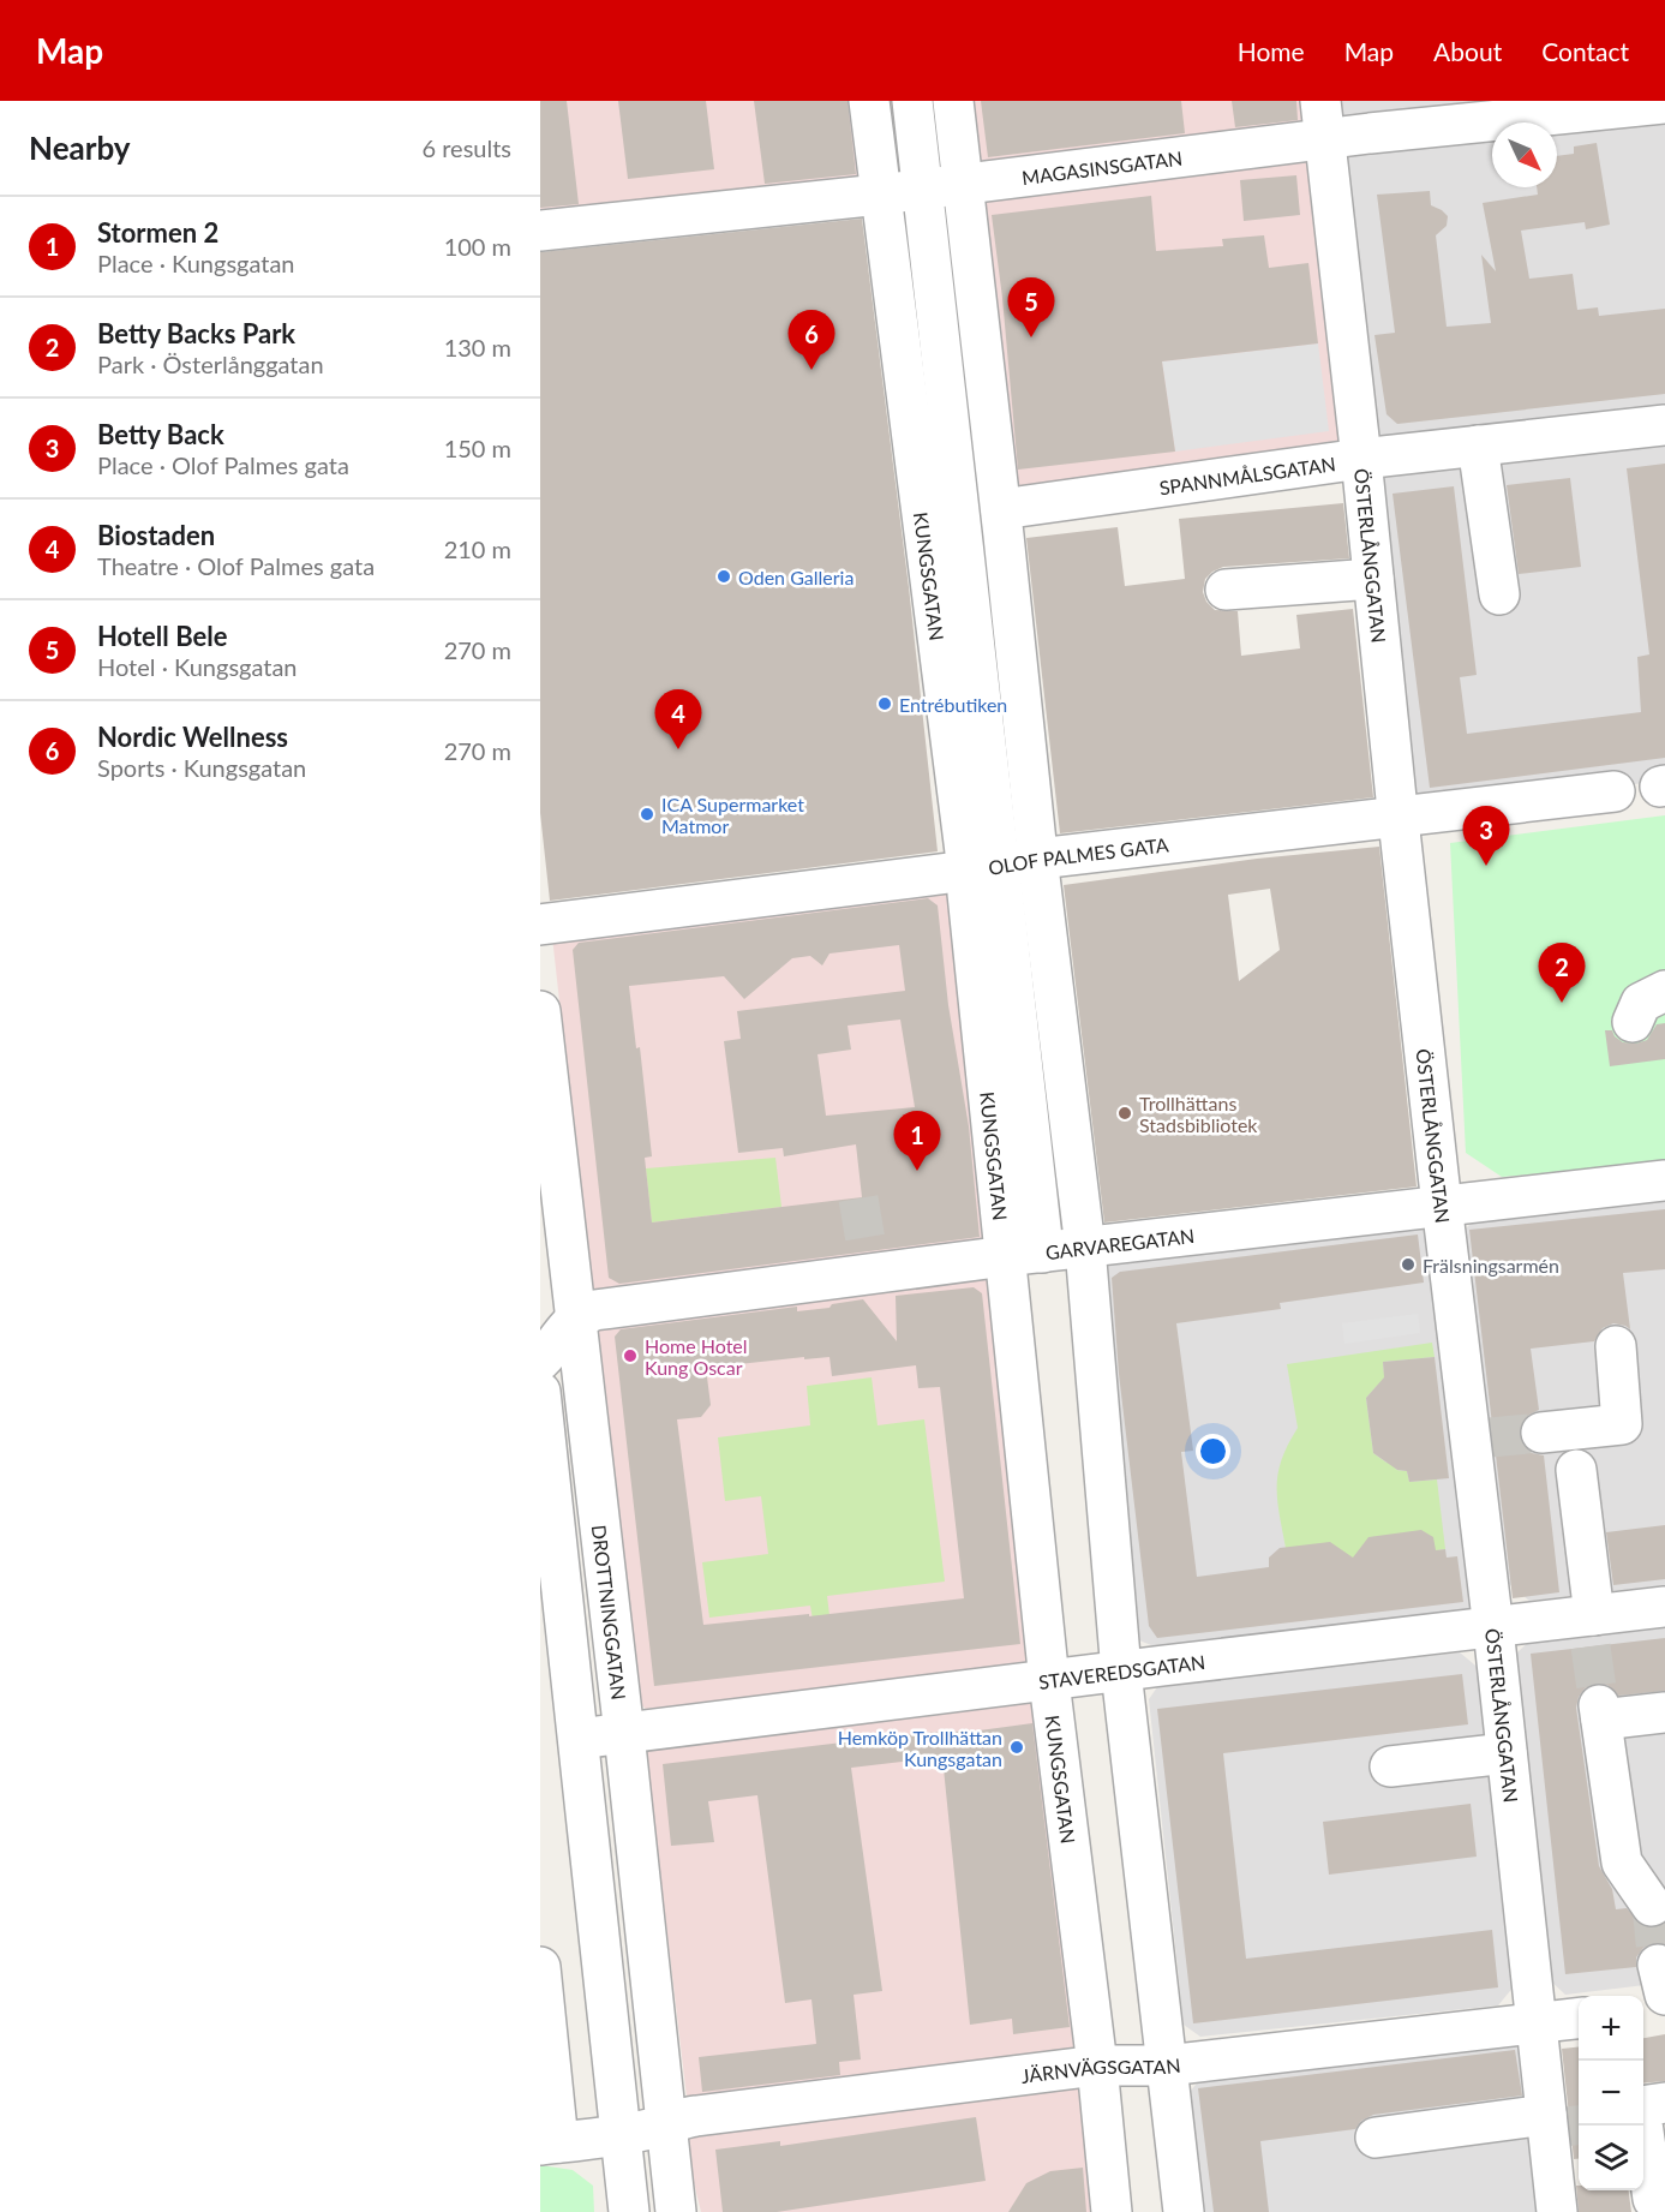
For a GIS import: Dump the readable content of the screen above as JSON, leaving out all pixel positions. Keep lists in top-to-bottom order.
{
  "streets": {
    "street": [
      "MAGASINSGATAN",
      "SPANNMÅLSGATAN",
      "ÖSTERLÅNGGATAN",
      "KUNGSGATAN",
      "OLOF PALMES GATA",
      "GARVAREGATAN",
      "DROTTNINGGATAN",
      "STAVEREDSGATAN",
      "JÄRNVÄGSGATAN"
    ]
  },
  "crossings": [
    ["MAGASINSGATAN", "ÖSTERLÅNGGATAN"],
    ["MAGASINSGATAN", "KUNGSGATAN"],
    ["SPANNMÅLSGATAN", "ÖSTERLÅNGGATAN"],
    ["SPANNMÅLSGATAN", "KUNGSGATAN"],
    ["ÖSTERLÅNGGATAN", "OLOF PALMES GATA"],
    ["ÖSTERLÅNGGATAN", "GARVAREGATAN"],
    ["ÖSTERLÅNGGATAN", "STAVEREDSGATAN"],
    ["ÖSTERLÅNGGATAN", "JÄRNVÄGSGATAN"],
    ["KUNGSGATAN", "OLOF PALMES GATA"],
    ["KUNGSGATAN", "GARVAREGATAN"],
    ["KUNGSGATAN", "STAVEREDSGATAN"],
    ["KUNGSGATAN", "JÄRNVÄGSGATAN"],
    ["GARVAREGATAN", "DROTTNINGGATAN"],
    ["DROTTNINGGATAN", "STAVEREDSGATAN"],
    ["DROTTNINGGATAN", "JÄRNVÄGSGATAN"]
  ],
  "places": [
    "Oden Galleria",
    "Entrébutiken",
    "ICA Supermarket Matmor",
    "Trollhättans Stadsbibliotek",
    "Frälsningsarmén",
    "Home Hotel Kung Oscar",
    "Hemköp Trollhättan Kungsgatan"
  ],
  "north": "bottom right",
  "page": {
    "header": "Map",
    "nav": [
      "Home",
      "Map",
      "About",
      "Contact"
    ],
    "heading": ["Nearby", "6 results"],
    "list": [
      {
        "mark": "1",
        "name": "Stormen 2",
        "note": "Place · Kungsgatan",
        "value": "100 m"
      },
      {
        "mark": "2",
        "name": "Betty Backs Park",
        "note": "Park · Österlånggatan",
        "value": "130 m"
      },
      {
        "mark": "3",
        "name": "Betty Back",
        "note": "Place · Olof Palmes gata",
        "value": "150 m"
      },
      {
        "mark": "4",
        "name": "Biostaden",
        "note": "Theatre · Olof Palmes gata",
        "value": "210 m"
      },
      {
        "mark": "5",
        "name": "Hotell Bele",
        "note": "Hotel · Kungsgatan",
        "value": "270 m"
      },
      {
        "mark": "6",
        "name": "Nordic Wellness",
        "note": "Sports · Kungsgatan",
        "value": "270 m"
      }
    ],
    "pins": [
      "5",
      "6",
      "4",
      "3",
      "2",
      "1"
    ],
    "map_buttons": ["+", "−"]
  }
}
